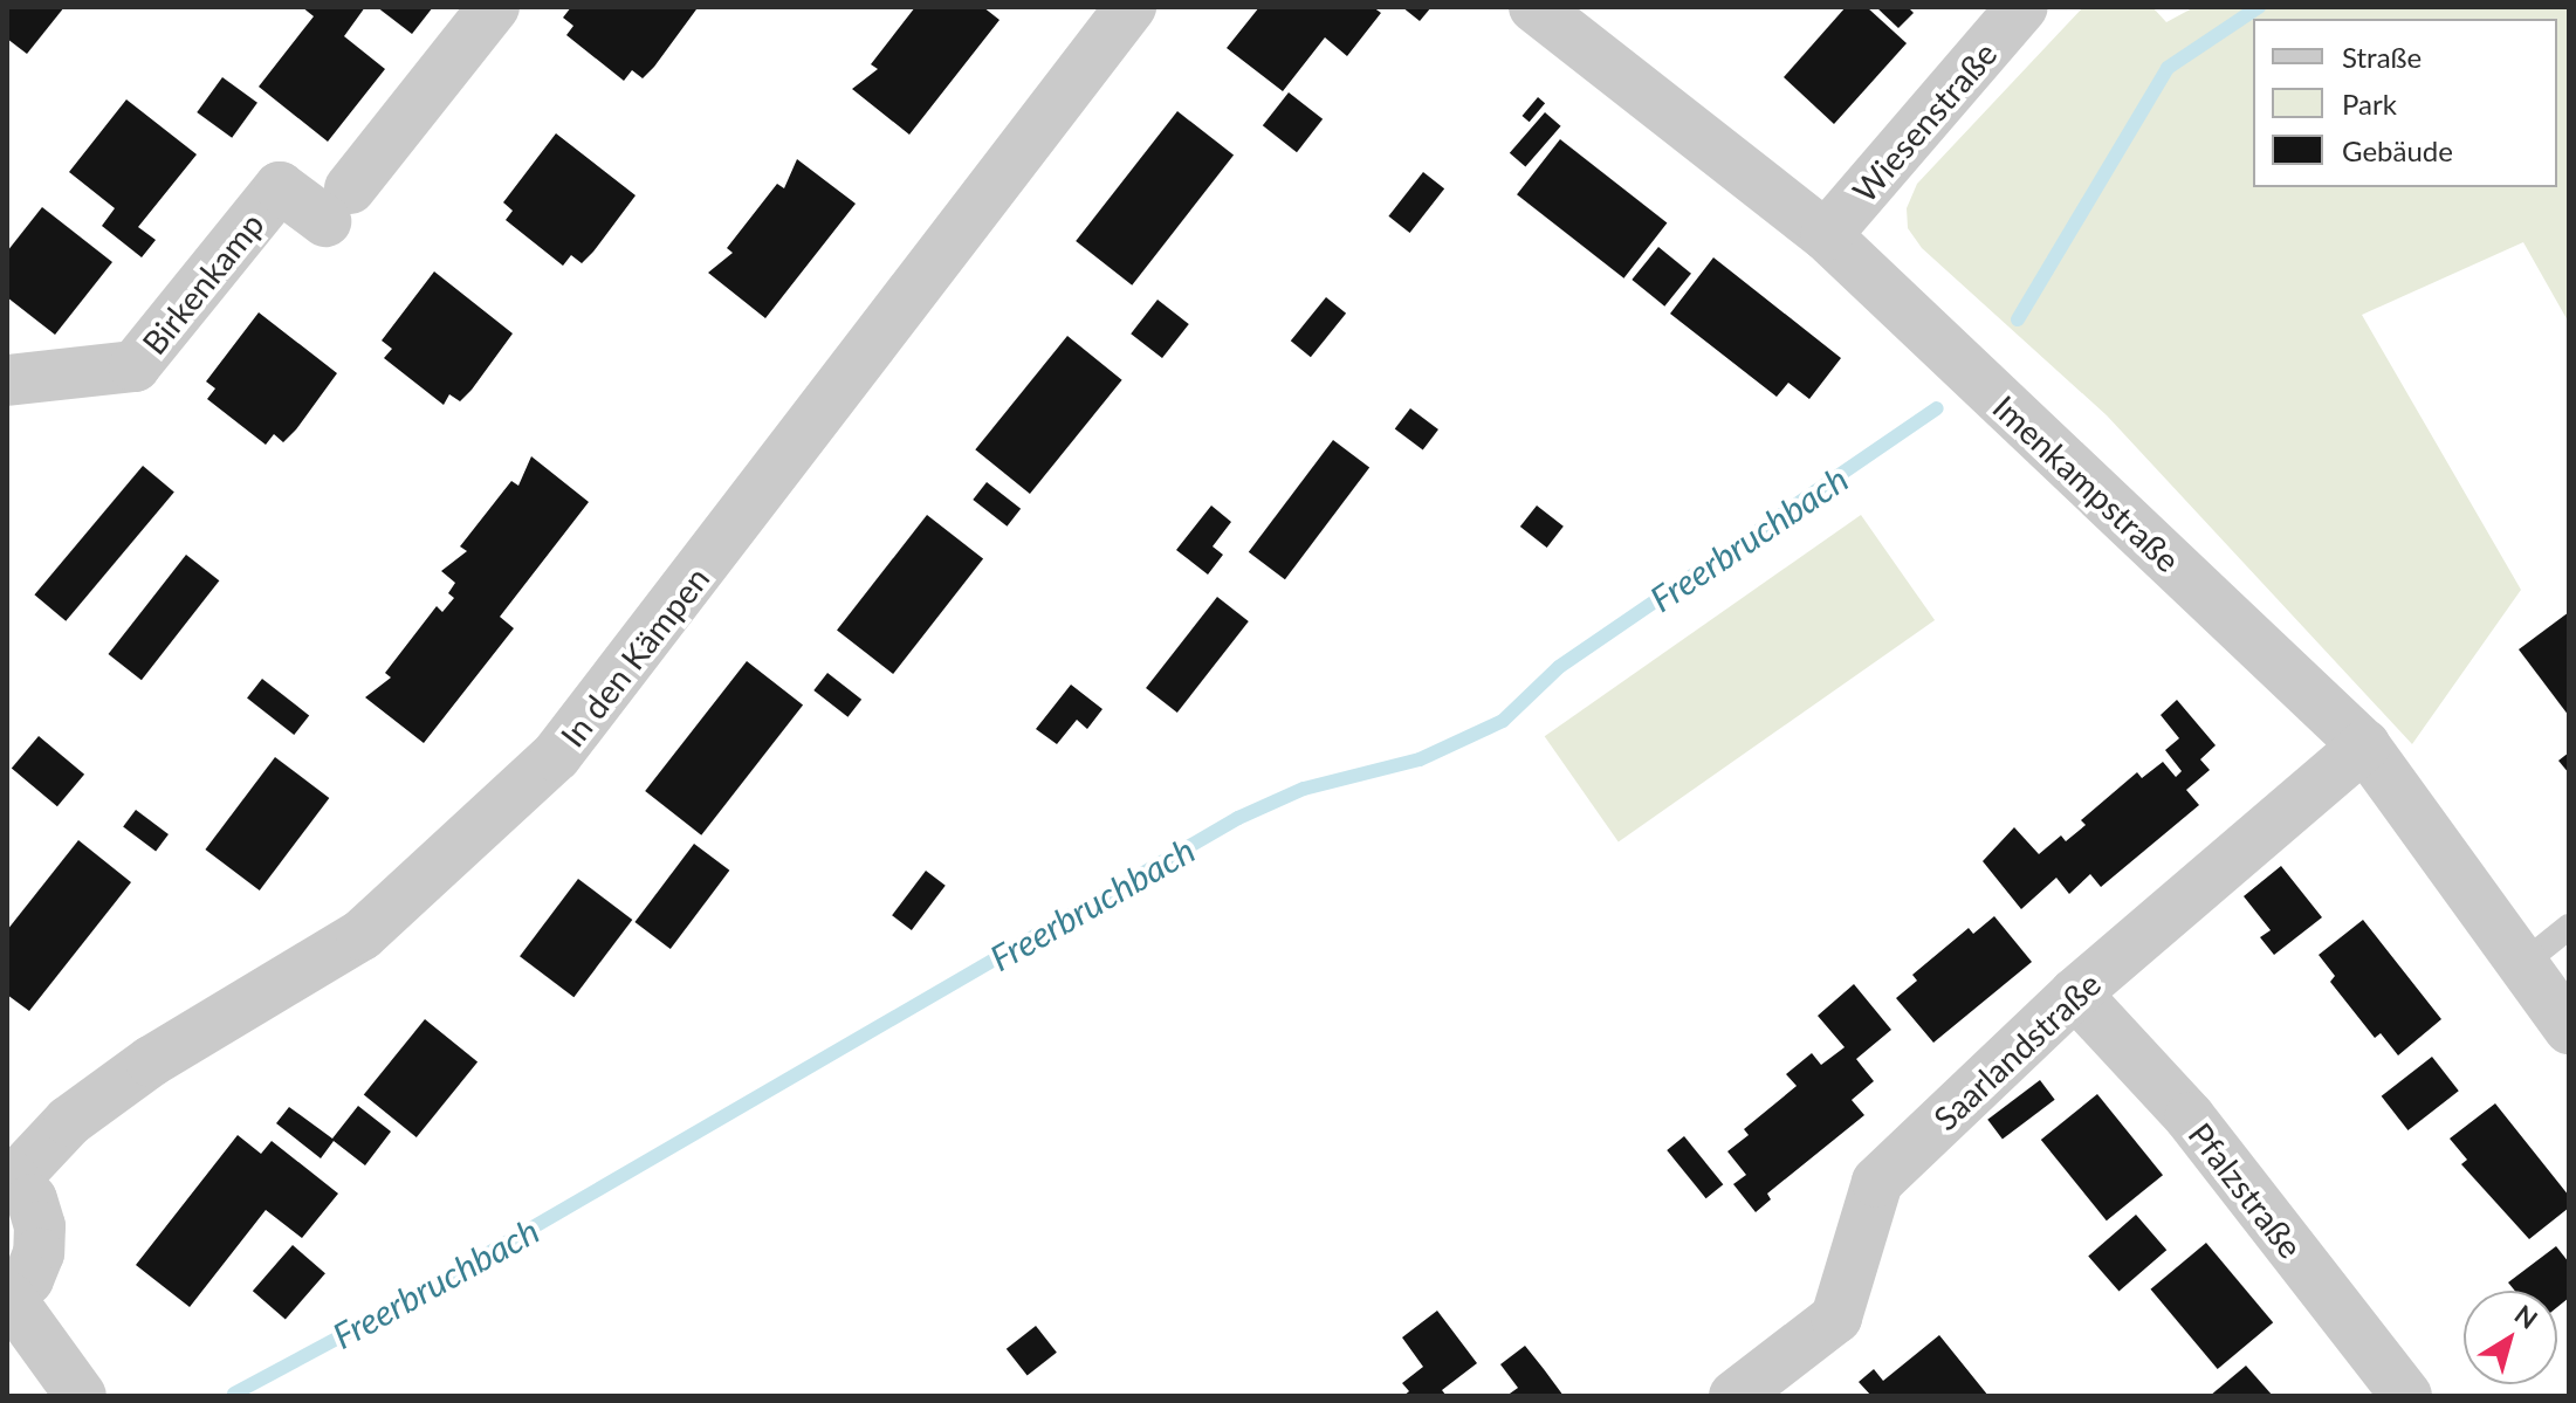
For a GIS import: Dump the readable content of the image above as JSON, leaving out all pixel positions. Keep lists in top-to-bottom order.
{
  "streets": {
    "street": [
      "Wiesenstraße",
      "Birkenkamp",
      "Imenkampstraße",
      "In den Kämpen",
      "Saarlandstraße",
      "Pfalzstraße"
    ]
  },
  "crossings": [
    ["Wiesenstraße", "Imenkampstraße"],
    ["Imenkampstraße", "Saarlandstraße"],
    ["Saarlandstraße", "Pfalzstraße"]
  ],
  "water": ["Freerbruchbach"],
  "legend": ["Straße", "Park", "Gebäude"],
  "north": "top right"
}
